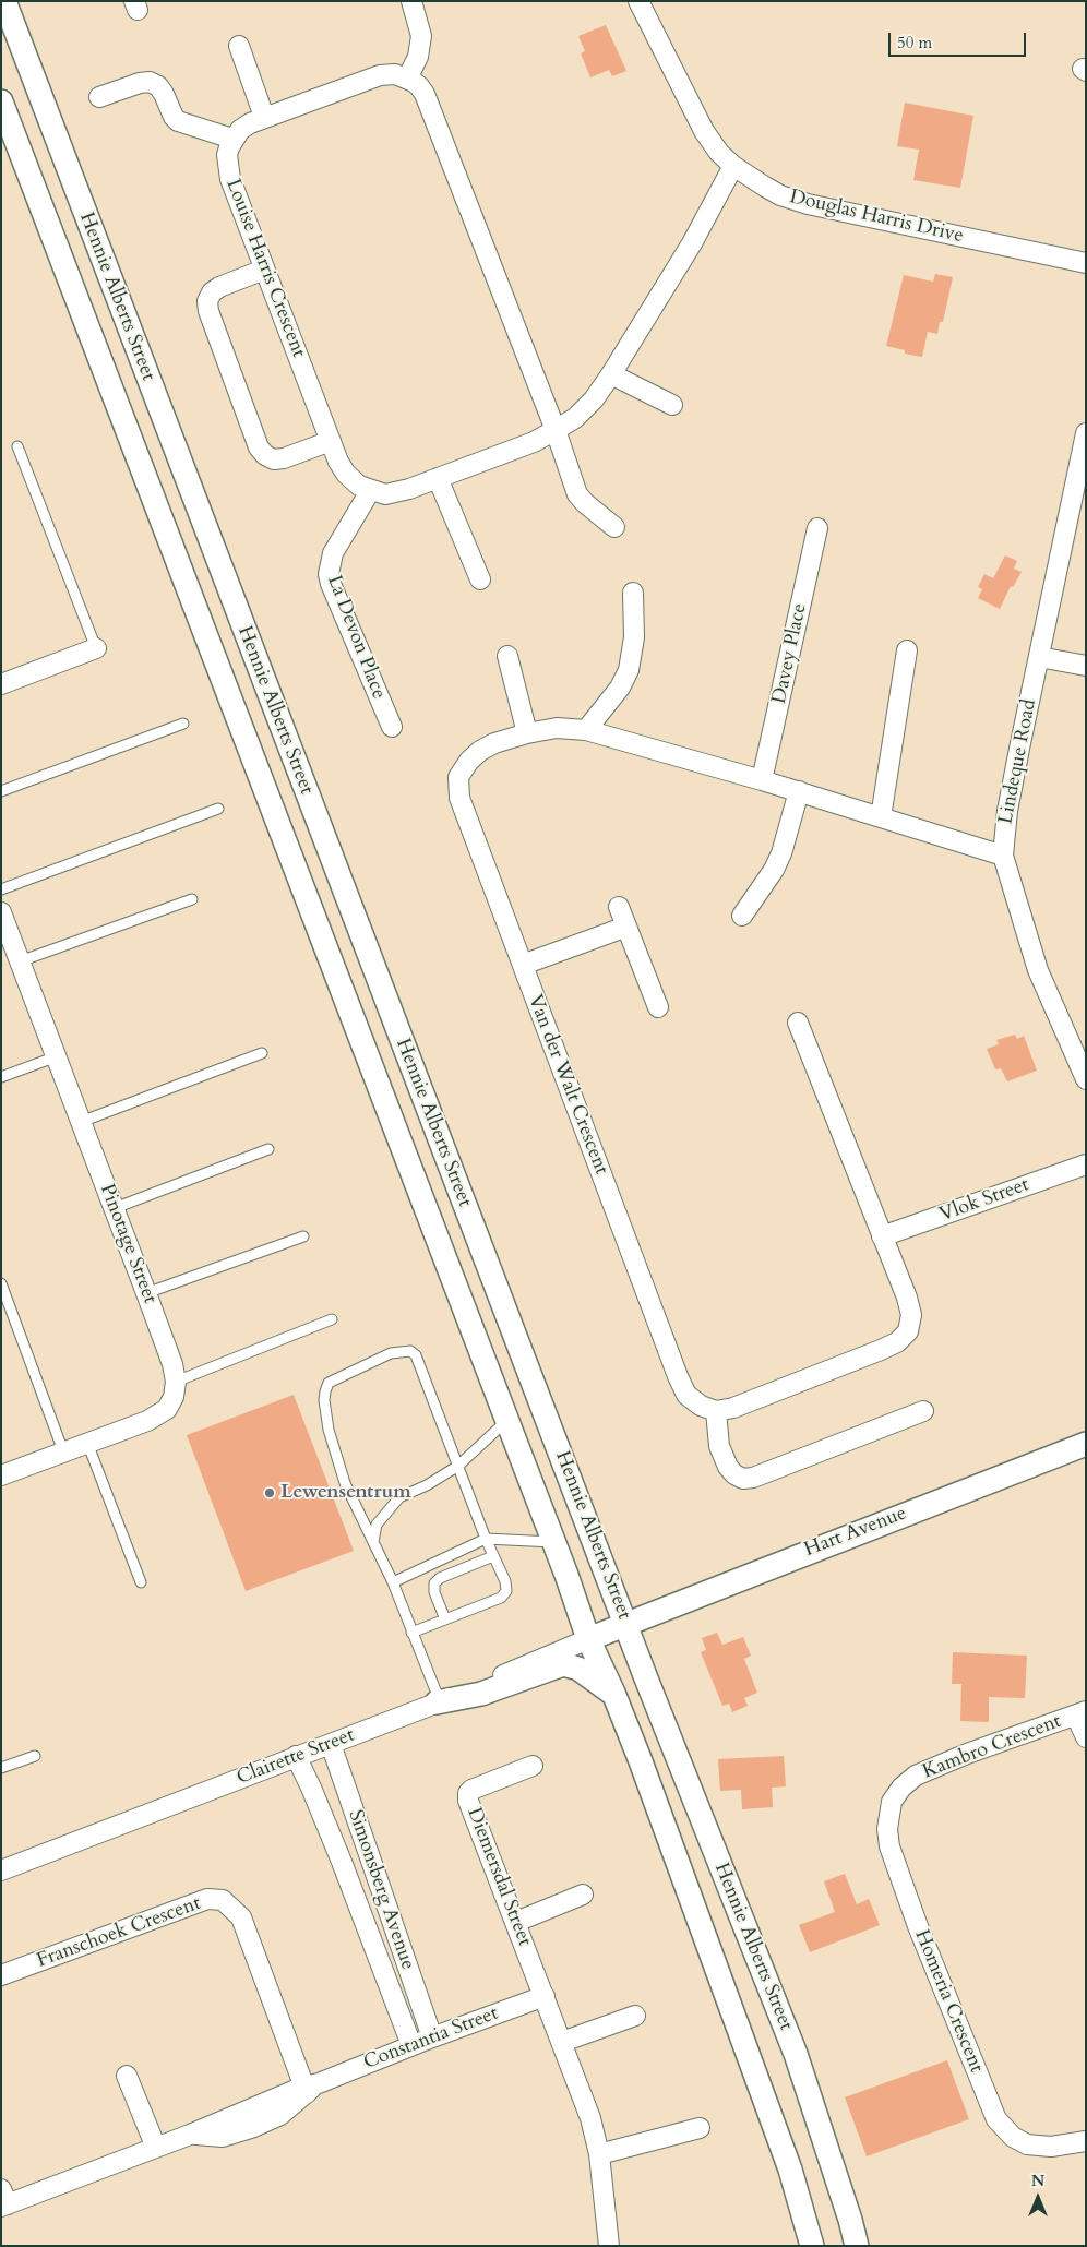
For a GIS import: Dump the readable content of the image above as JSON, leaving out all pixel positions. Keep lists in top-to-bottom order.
{
  "streets": {
    "street": [
      "Douglas Harris Drive",
      "Louise Harris Crescent",
      "Hennie Alberts Street",
      "La Devon Place",
      "Davey Place",
      "Lindeque Road",
      "Van der Walt Crescent",
      "Vlok Street",
      "Pinotage Street",
      "Hart Avenue",
      "Kambro Crescent",
      "Clairette Street",
      "Diemersdal Street",
      "Simonsberg Avenue",
      "Franschoek Crescent",
      "Homeria Crescent",
      "Constantia Street"
    ]
  },
  "crossings": [
    ["Louise Harris Crescent", "La Devon Place"],
    ["Hennie Alberts Street", "Hart Avenue"],
    ["Hennie Alberts Street", "Clairette Street"],
    ["Davey Place", "Van der Walt Crescent"],
    ["Lindeque Road", "Van der Walt Crescent"],
    ["Hart Avenue", "Clairette Street"],
    ["Kambro Crescent", "Homeria Crescent"],
    ["Clairette Street", "Simonsberg Avenue"],
    ["Diemersdal Street", "Constantia Street"],
    ["Simonsberg Avenue", "Constantia Street"],
    ["Franschoek Crescent", "Constantia Street"]
  ],
  "places": ["Lewensentrum"],
  "scale_bar": "50 m",
  "north": "top"
}
